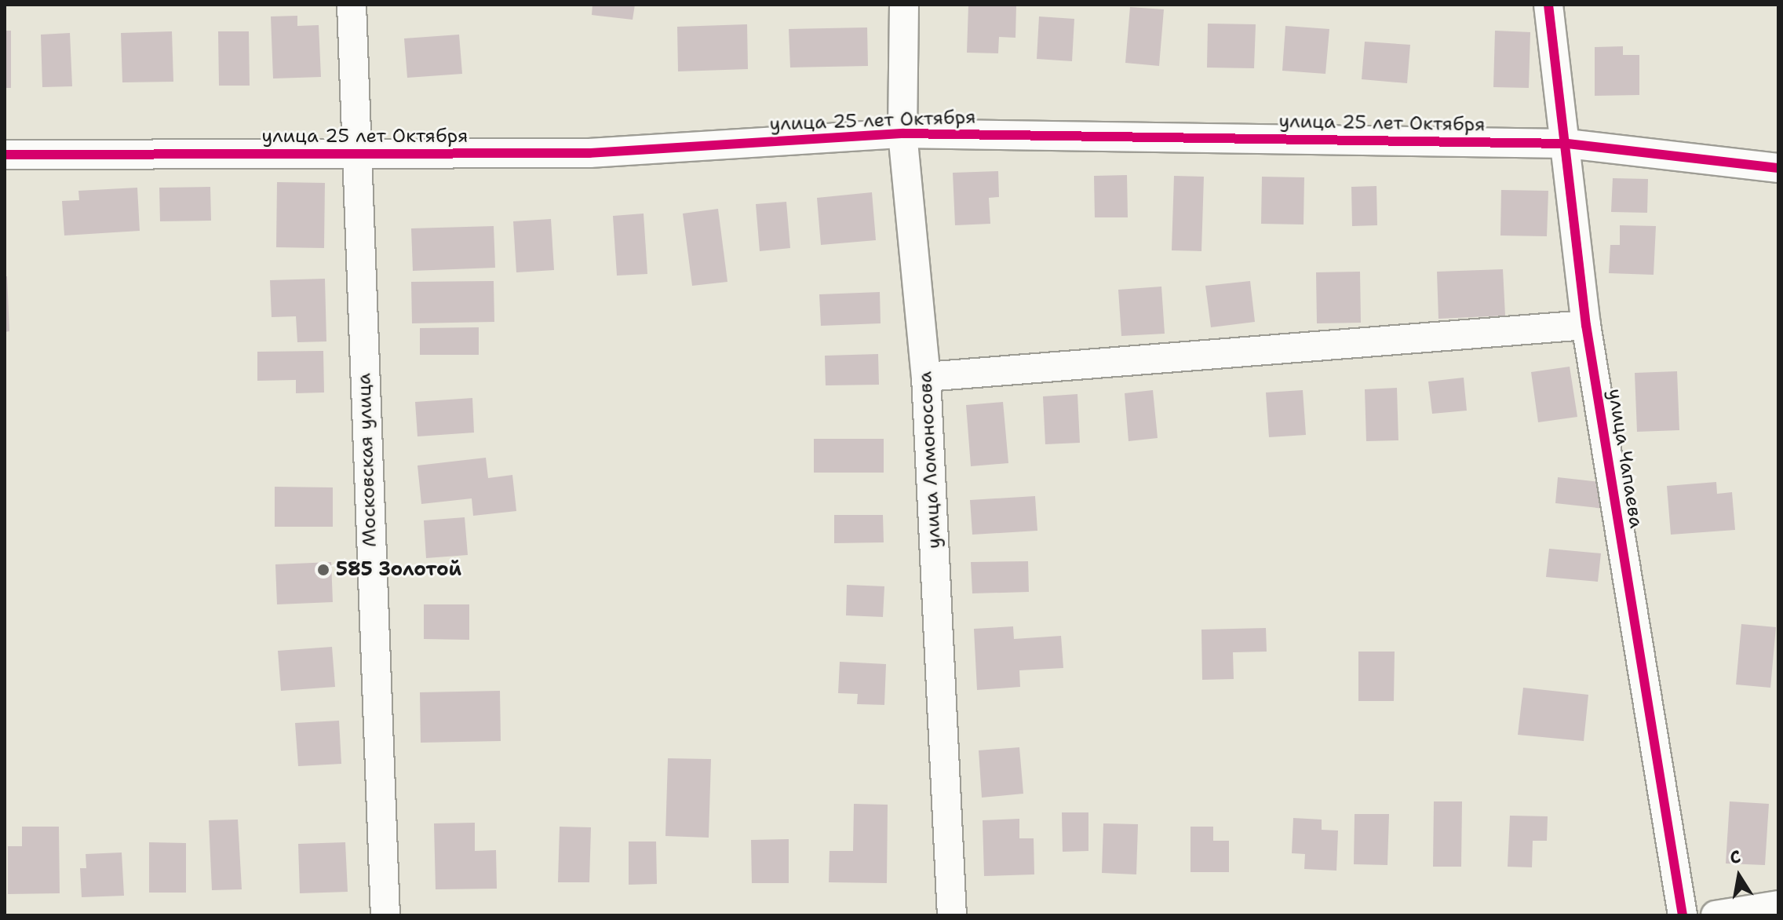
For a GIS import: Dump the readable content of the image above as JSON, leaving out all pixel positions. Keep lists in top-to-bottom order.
{
  "streets": {
    "street": [
      "улица 25 лет Октября",
      "улица Чапаева",
      "Московская улица",
      "улица Ломоносова"
    ]
  },
  "crossings": [
    ["улица 25 лет Октября", "улица Чапаева"],
    ["улица 25 лет Октября", "Московская улица"],
    ["улица 25 лет Октября", "улица Ломоносова"]
  ],
  "places": ["585 Золотой"],
  "north": "top"
}
